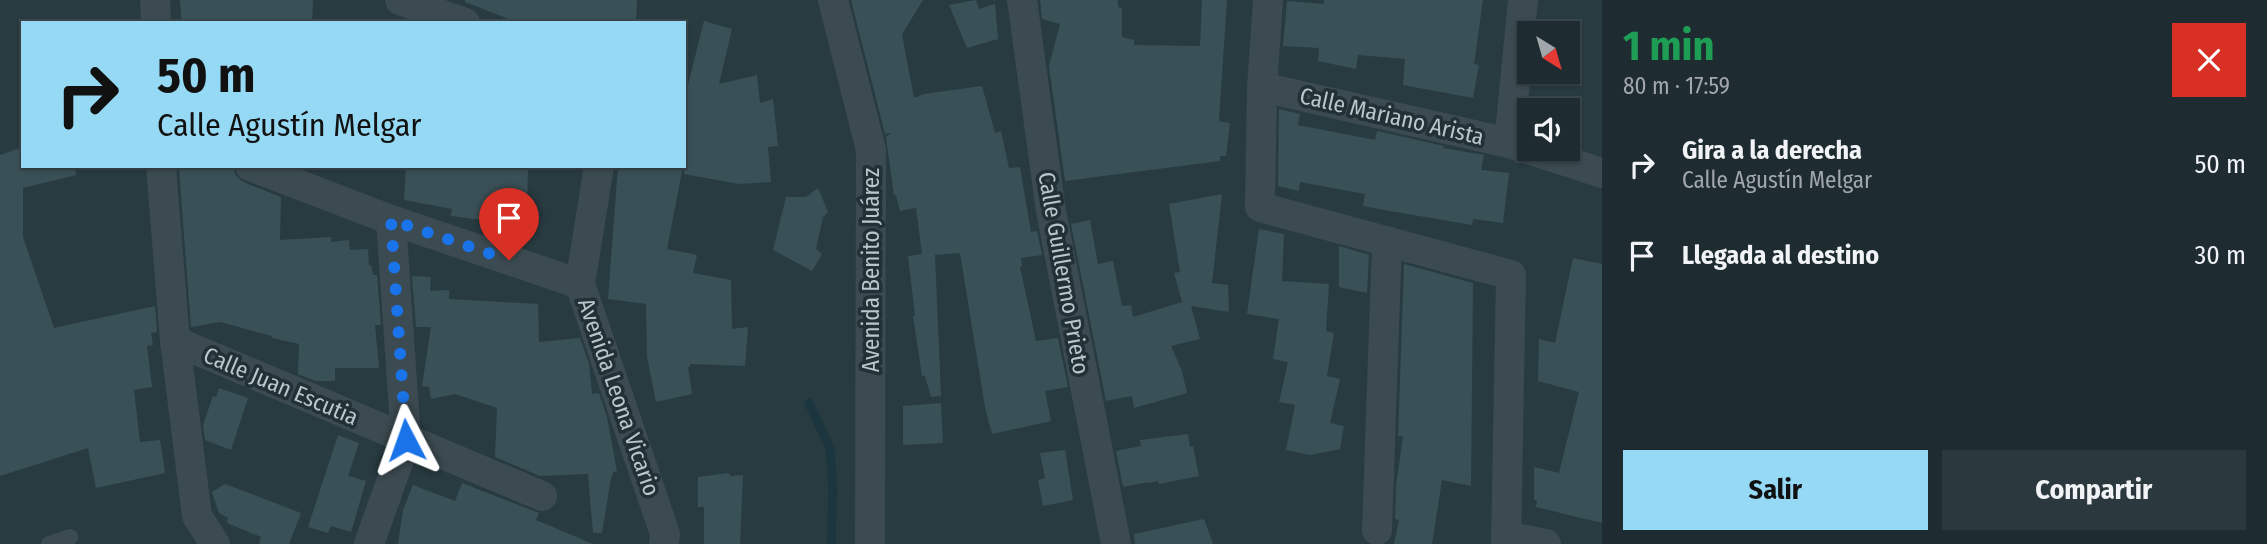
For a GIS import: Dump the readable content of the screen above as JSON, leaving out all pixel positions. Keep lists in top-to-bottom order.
{
  "streets": {
    "street": [
      "Calle Mariano Arista",
      "Avenida Benito Juárez",
      "Calle Guillermo Prieto",
      "Calle Juan Escutia",
      "Avenida Leona Vicario"
    ]
  },
  "north": "bottom right",
  "page": {
    "heading": ["1 min", "80 m · 17:59"],
    "turn": ["50 m", "Calle Agustín Melgar"],
    "list": [
      {
        "name": "Gira a la derecha",
        "note": "Calle Agustín Melgar",
        "value": "50 m"
      },
      {
        "name": "Llegada al destino",
        "value": "30 m"
      }
    ],
    "buttons": ["Salir", "Compartir"]
  }
}
